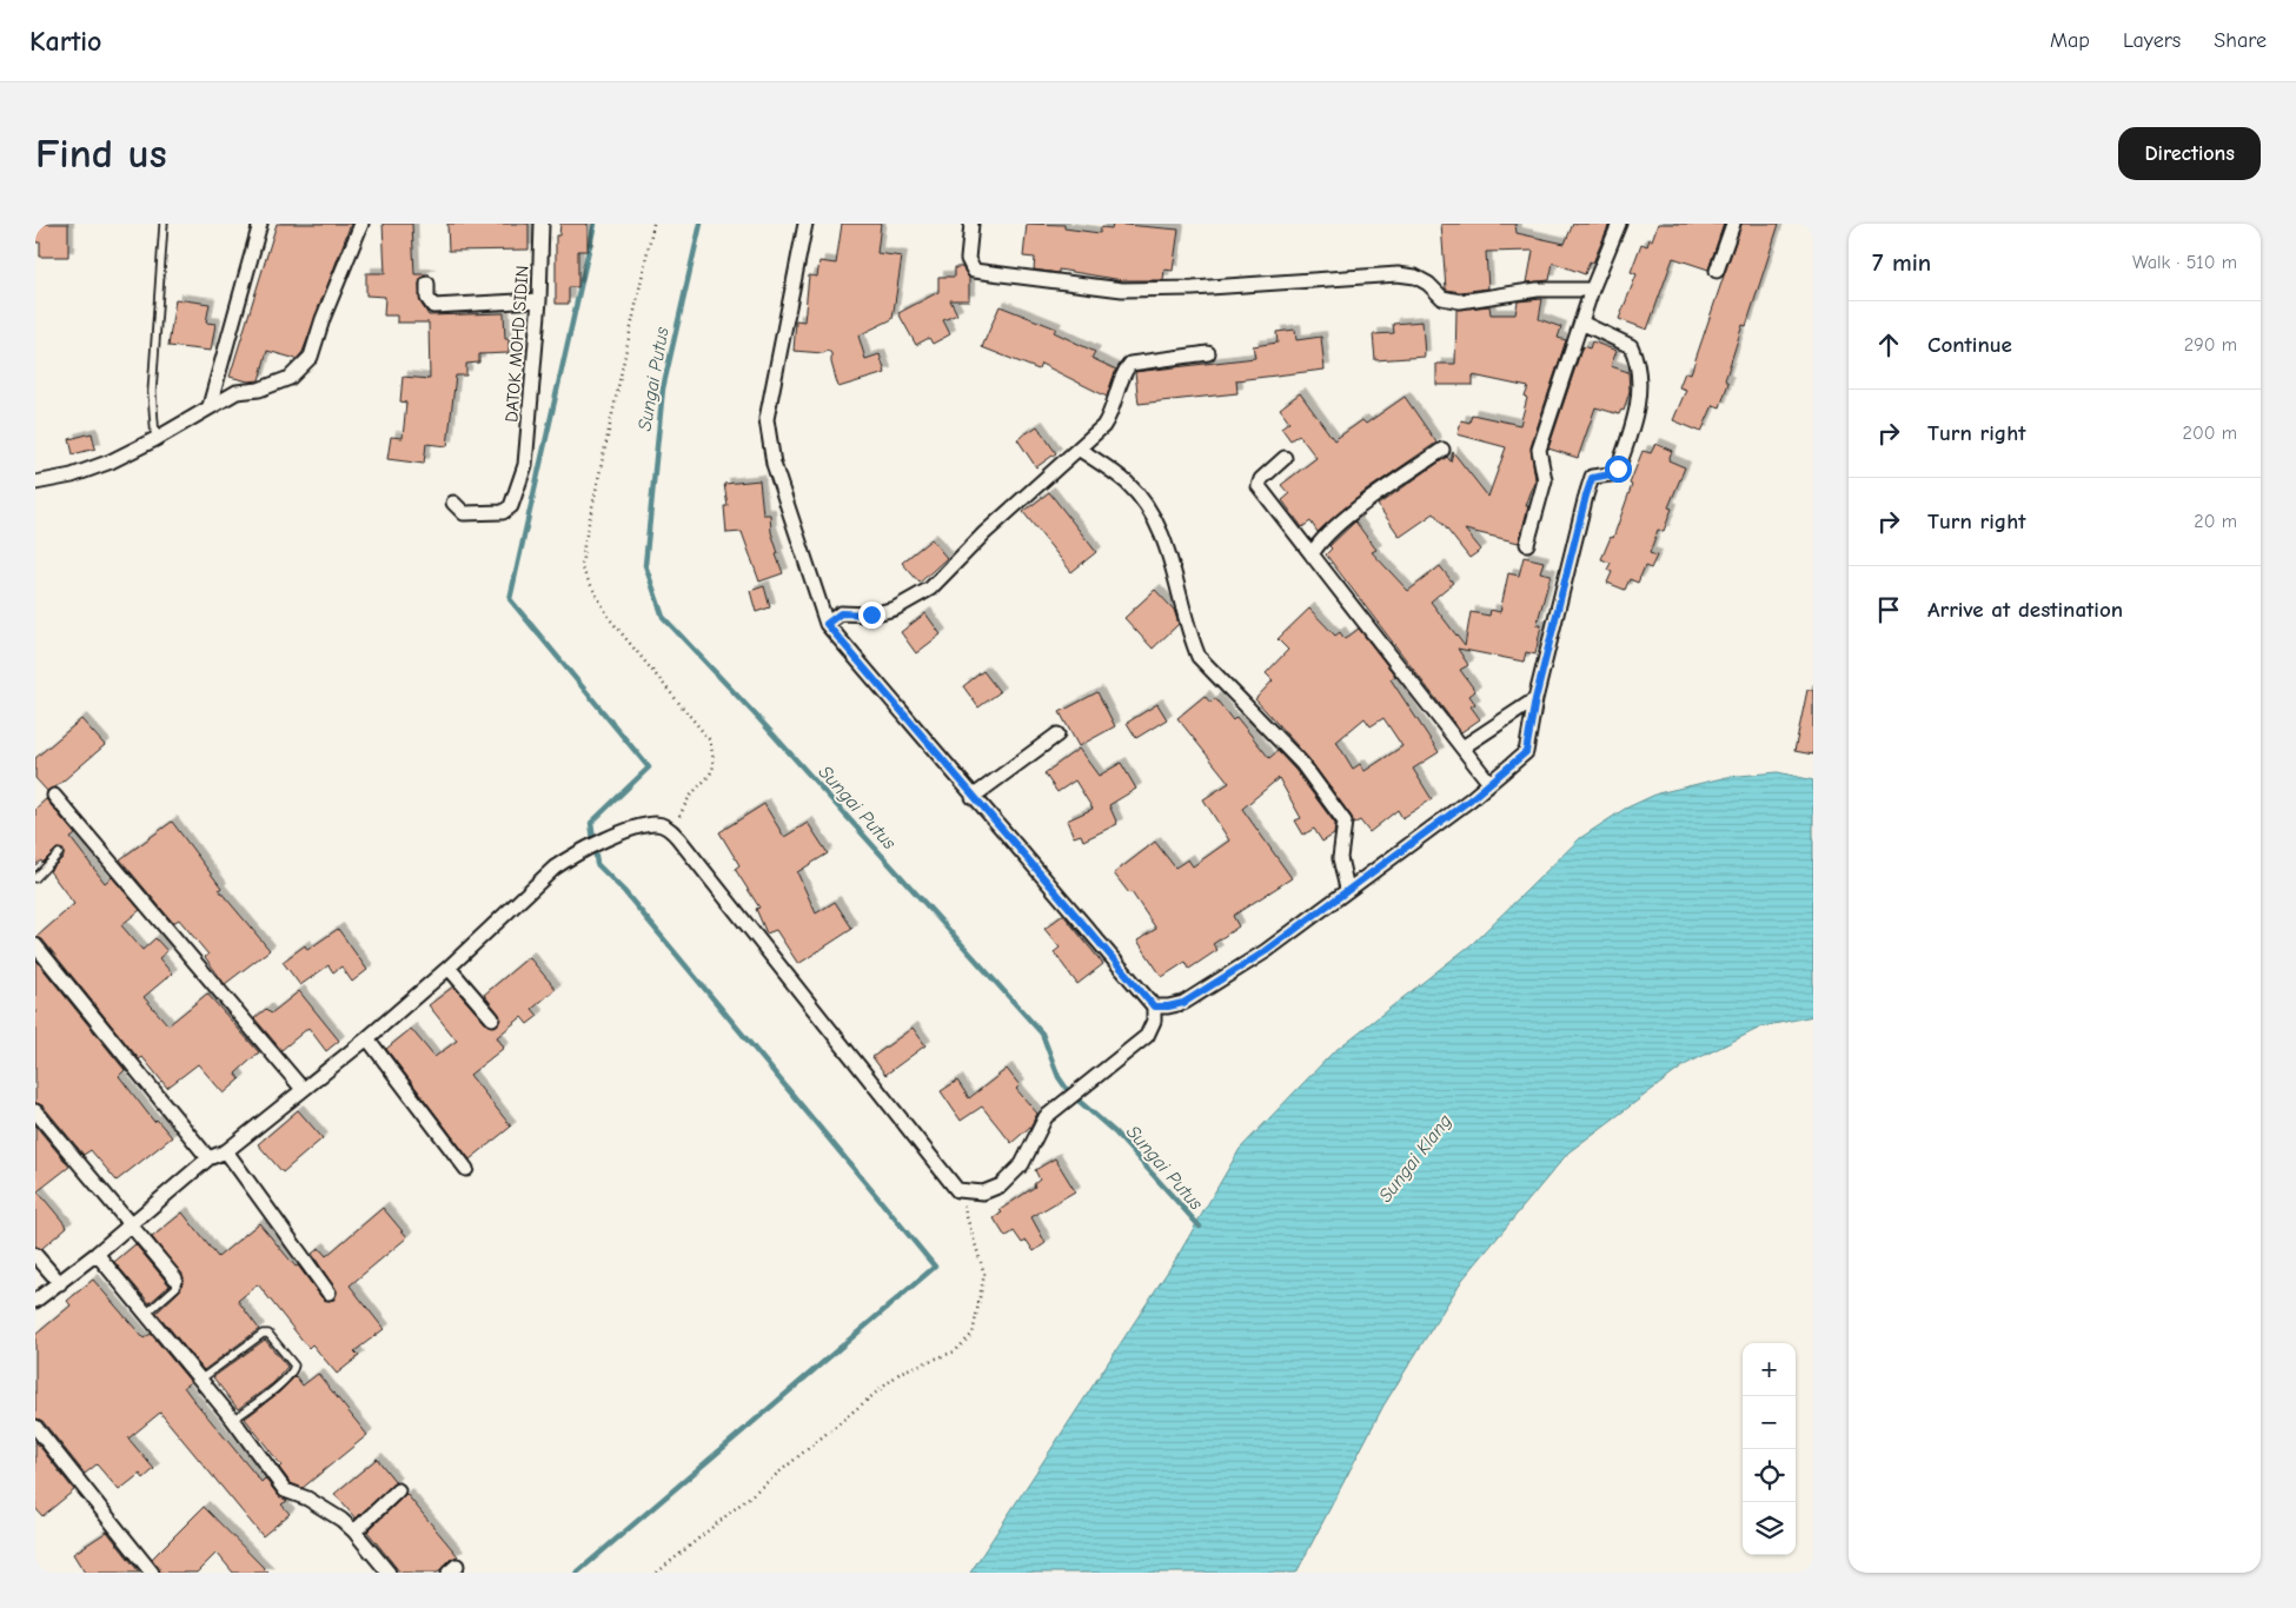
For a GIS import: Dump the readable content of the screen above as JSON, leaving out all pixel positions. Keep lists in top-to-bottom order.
{
  "streets": {
    "street": ["DATOK MOHD SIDIN"]
  },
  "water": ["Sungai Putus", "Sungai Klang"],
  "page": {
    "header": "Kartio",
    "nav": ["Map", "Layers", "Share"],
    "buttons": "Directions",
    "title": "Find us",
    "heading": ["7 min", "Walk · 510 m"],
    "list": [
      ["Continue", "290 m"],
      ["Turn right", "200 m"],
      ["Turn right", "20 m"],
      "Arrive at destination"
    ],
    "map_buttons": ["+", "−"]
  }
}
